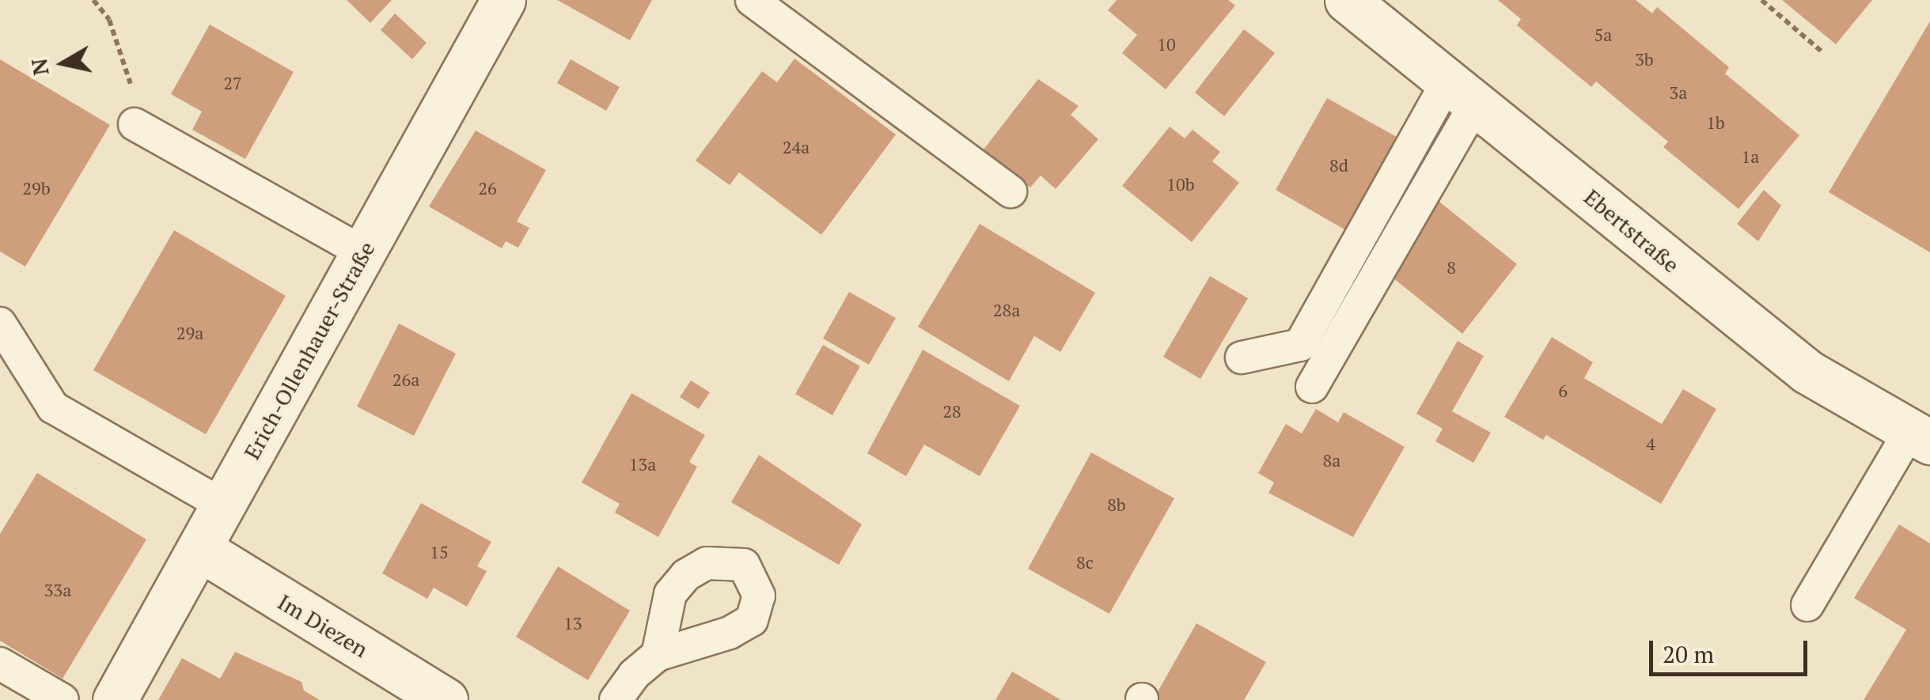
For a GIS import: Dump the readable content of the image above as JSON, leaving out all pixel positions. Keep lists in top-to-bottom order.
{
  "streets": {
    "street": ["Ebertstraße", "Erich-Ollenhauer-Straße", "Im Diezen"]
  },
  "crossings": [
    ["Erich-Ollenhauer-Straße", "Im Diezen"]
  ],
  "house_numbers": [
    "5a",
    "10",
    "3b",
    "27",
    "3a",
    "1b",
    "24a",
    "1a",
    "8d",
    "10b",
    "29b",
    "26",
    "8",
    "28a",
    "29a",
    "26a",
    "6",
    "28",
    "4",
    "8a",
    "13a",
    "8b",
    "15",
    "8c",
    "33a",
    "13"
  ],
  "scale_bar": "20 m",
  "north": "left"
}
